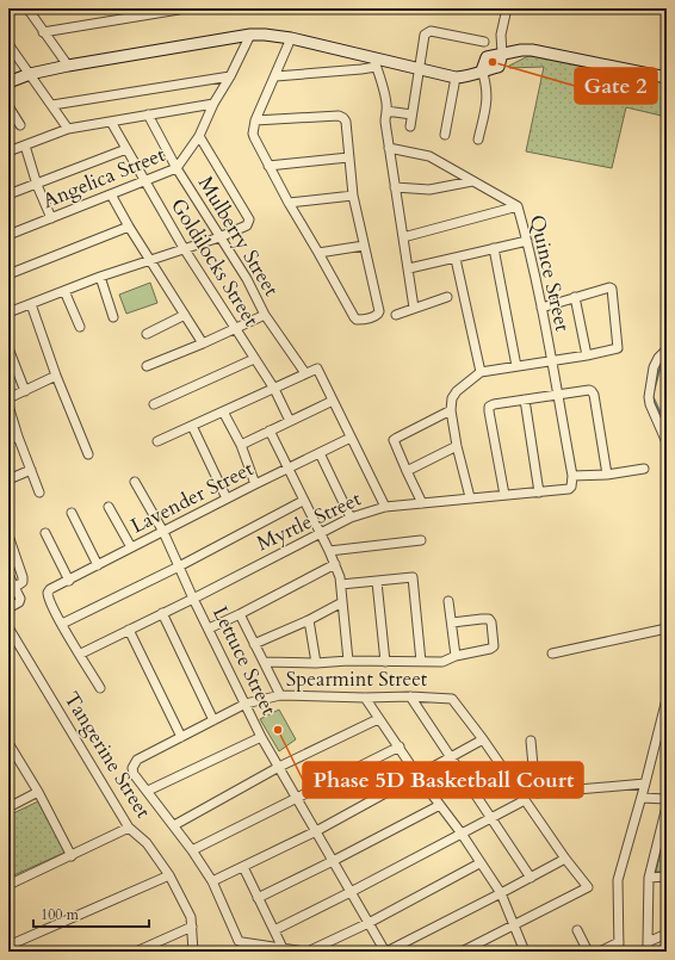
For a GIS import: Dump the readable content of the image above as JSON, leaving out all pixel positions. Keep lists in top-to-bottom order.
{
  "streets": {
    "street": [
      "Angelica Street",
      "Mulberry Street",
      "Goldilocks Street",
      "Quince Street",
      "Lavender Street",
      "Myrtle Street",
      "Lettuce Street",
      "Spearmint Street",
      "Tangerine Street"
    ]
  },
  "crossings": [
    ["Angelica Street", "Mulberry Street"],
    ["Angelica Street", "Goldilocks Street"],
    ["Quince Street", "Myrtle Street"],
    ["Lavender Street", "Lettuce Street"],
    ["Myrtle Street", "Lettuce Street"],
    ["Lettuce Street", "Spearmint Street"]
  ],
  "places": ["Gate 2", "Phase 5D Basketball Court"],
  "scale_bar": "100 m"
}
